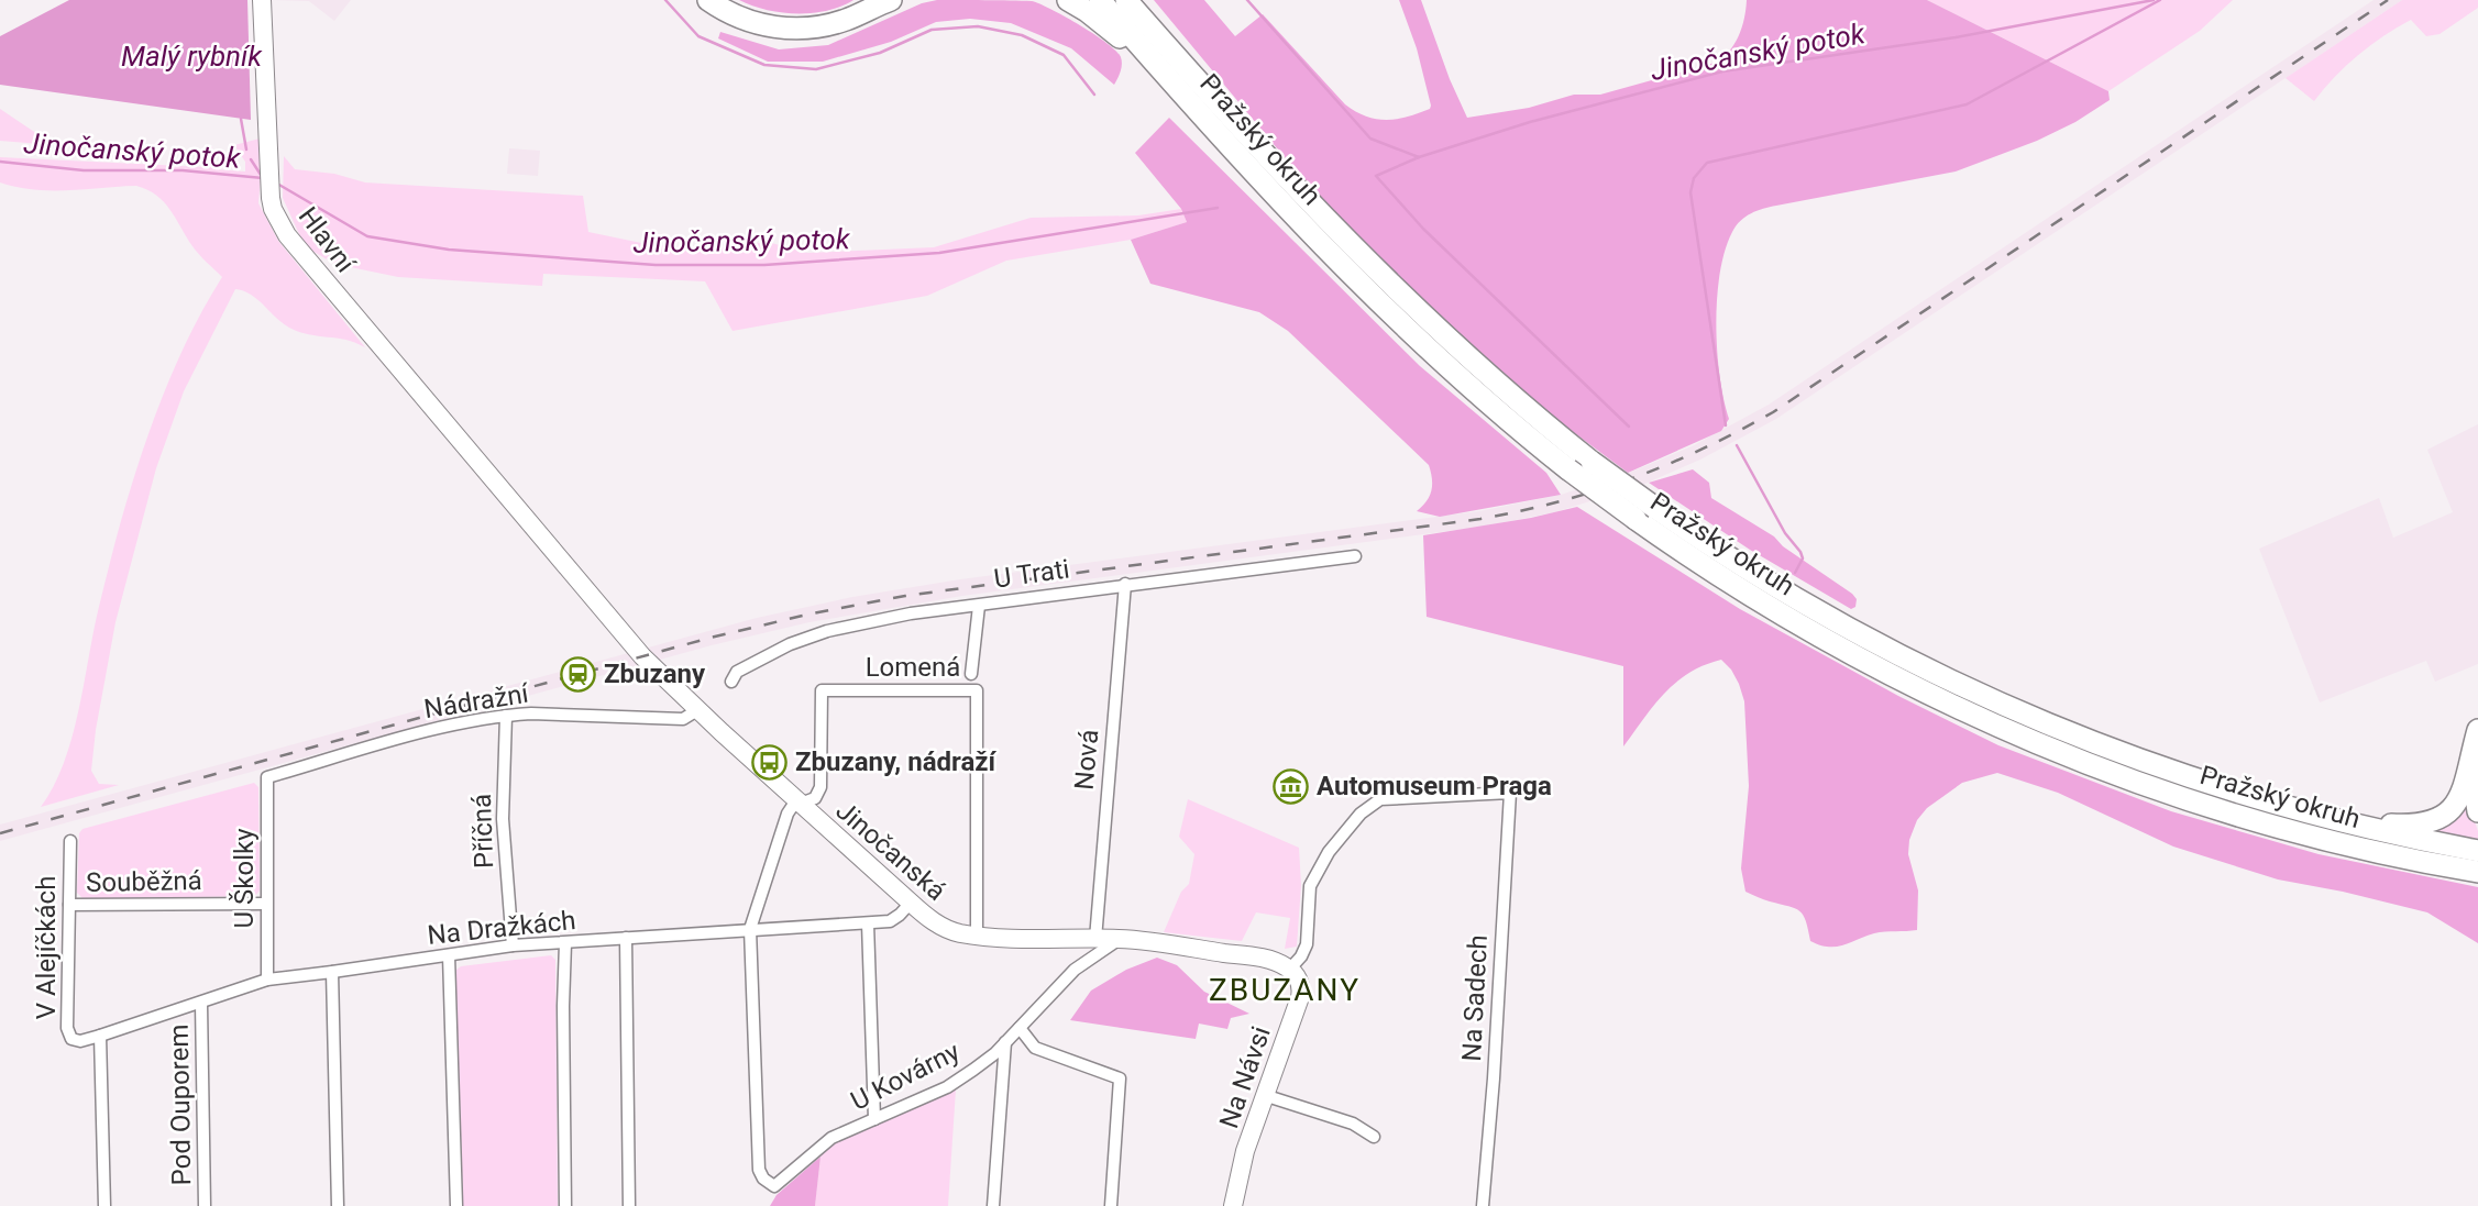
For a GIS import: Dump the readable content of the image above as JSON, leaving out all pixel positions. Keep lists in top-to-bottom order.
{
  "streets": {
    "highway": ["Pražský okruh"],
    "street": [
      "Hlavní",
      "U Trati",
      "Lomená",
      "Nádražní",
      "Nová",
      "Příčná",
      "Jinočanská",
      "U Školky",
      "Souběžná",
      "Na Dražkách",
      "V Alejíčkách",
      "Na Sadech",
      "U Kovárny",
      "Na Návsi",
      "Pod Ouporem"
    ]
  },
  "crossings": [
    ["Hlavní", "Jinočanská"],
    ["U Trati", "Nová"],
    ["Lomená", "Jinočanská"],
    ["Nádražní", "Příčná"],
    ["Nádražní", "Jinočanská"],
    ["Nádražní", "U Školky"],
    ["Nová", "Jinočanská"],
    ["Příčná", "Na Dražkách"],
    ["Jinočanská", "Na Dražkách"],
    ["Jinočanská", "Na Sadech"],
    ["Jinočanská", "U Kovárny"],
    ["Jinočanská", "Na Návsi"],
    ["U Školky", "Souběžná"],
    ["U Školky", "Na Dražkách"],
    ["Souběžná", "V Alejíčkách"],
    ["Na Dražkách", "V Alejíčkách"],
    ["Na Dražkách", "U Kovárny"],
    ["Na Dražkách", "Pod Ouporem"],
    ["Na Sadech", "Na Návsi"]
  ],
  "districts": ["ZBUZANY"],
  "water": ["Jinočanský potok", "Malý rybník"],
  "places": {
    "station": ["Zbuzany"],
    "bus stop": ["Zbuzany, nádraží"],
    "museum": ["Automuseum Praga"]
  }
}
